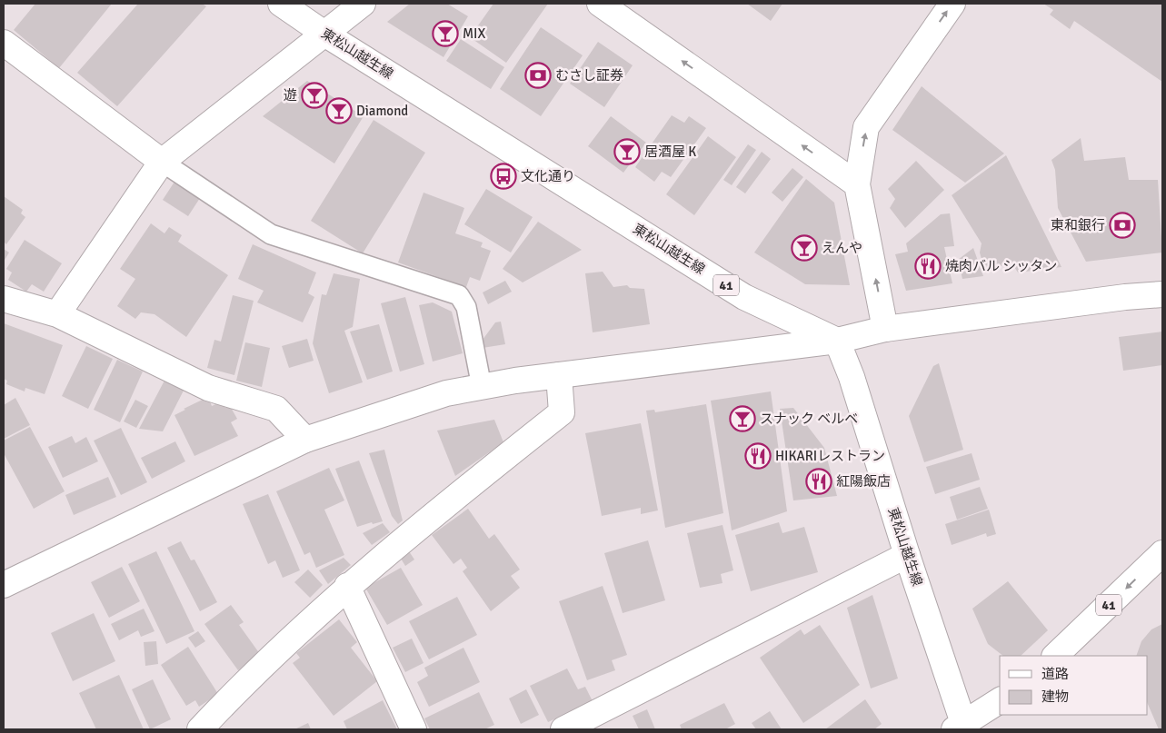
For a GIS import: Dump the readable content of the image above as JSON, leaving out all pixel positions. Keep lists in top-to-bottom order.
{
  "streets": {
    "street": ["東松山越生線", "41"]
  },
  "places": {
    "bar": [
      "MIX",
      "遊",
      "Diamond",
      "居酒屋 K",
      "えんや",
      "スナック ベルベ"
    ],
    "bank": ["むさし証券", "東和銀行"],
    "bus stop": ["文化通り"],
    "restaurant": ["焼肉バル シッタン", "HIKARIレストラン", "紅陽飯店"]
  },
  "legend": ["道路", "建物"]
}
